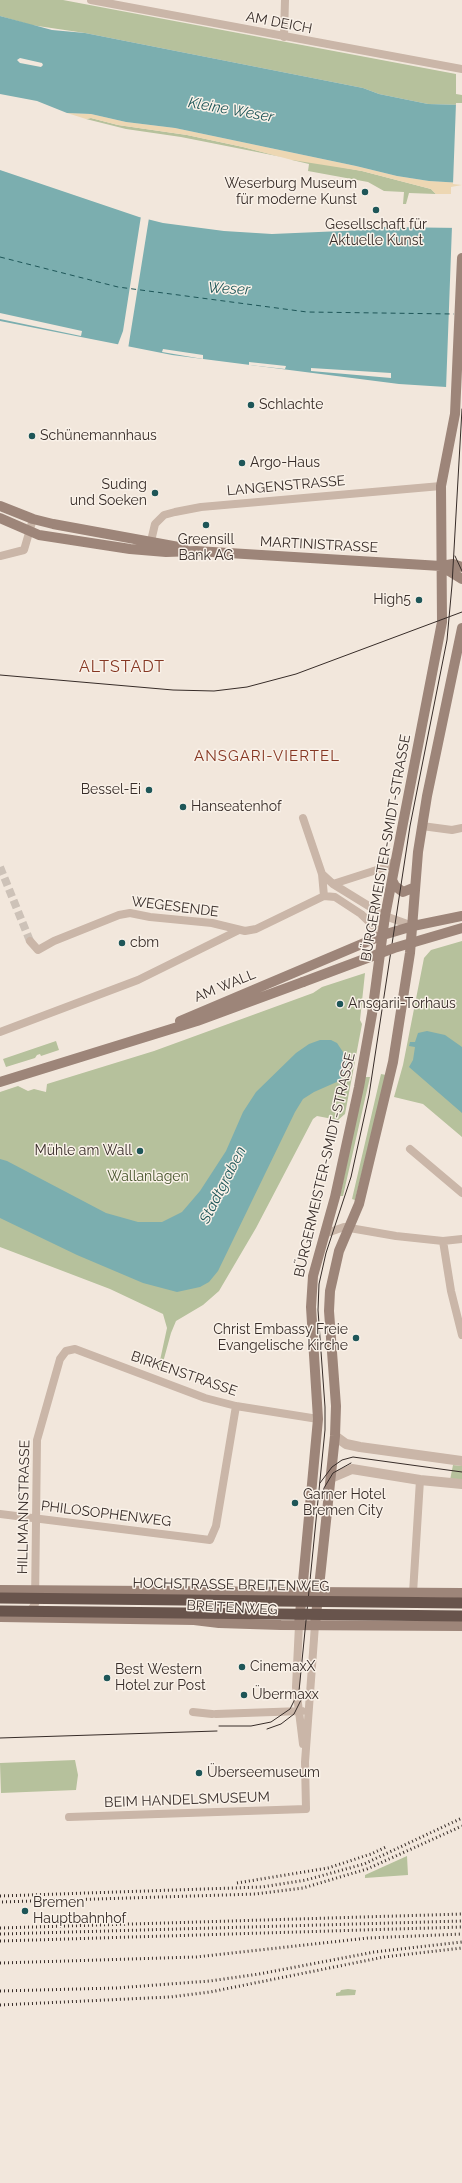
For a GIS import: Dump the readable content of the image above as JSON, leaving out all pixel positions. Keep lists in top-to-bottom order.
{
  "streets": {
    "highway": ["HOCHSTRASSE BREITENWEG"],
    "main road": [
      "MARTINISTRASSE",
      "BÜRGERMEISTER-SMIDT-STRASSE",
      "AM WALL",
      "BREITENWEG"
    ],
    "street": [
      "AM DEICH",
      "LANGENSTRASSE",
      "WEGESENDE",
      "BIRKENSTRASSE",
      "HILLMANNSTRASSE",
      "PHILOSOPHENWEG",
      "BEIM HANDELSMUSEUM"
    ]
  },
  "crossings": [
    ["LANGENSTRASSE", "MARTINISTRASSE"],
    ["LANGENSTRASSE", "BÜRGERMEISTER-SMIDT-STRASSE"],
    ["MARTINISTRASSE", "BÜRGERMEISTER-SMIDT-STRASSE"],
    ["BÜRGERMEISTER-SMIDT-STRASSE", "AM WALL"],
    ["BÜRGERMEISTER-SMIDT-STRASSE", "BIRKENSTRASSE"],
    ["BÜRGERMEISTER-SMIDT-STRASSE", "BREITENWEG"],
    ["BÜRGERMEISTER-SMIDT-STRASSE", "BEIM HANDELSMUSEUM"],
    ["BIRKENSTRASSE", "HILLMANNSTRASSE"],
    ["BIRKENSTRASSE", "PHILOSOPHENWEG"],
    ["HILLMANNSTRASSE", "PHILOSOPHENWEG"],
    ["HILLMANNSTRASSE", "BREITENWEG"]
  ],
  "districts": ["ALTSTADT", "ANSGARI-VIERTEL"],
  "water": ["Kleine Weser", "Weser", "Stadtgraben"],
  "parks": ["Wallanlagen"],
  "places": [
    "Weserburg Museum für moderne Kunst",
    "Gesellschaft für Aktuelle Kunst",
    "Schlachte",
    "Schünemannhaus",
    "Argo-Haus",
    "Suding und Soeken",
    "Greensill Bank AG",
    "High5",
    "Bessel-Ei",
    "Hanseatenhof",
    "cbm",
    "Ansgarii-Torhaus",
    "Mühle am Wall",
    "Christ Embassy Freie Evangelische Kirche",
    "Garner Hotel Bremen City",
    "CinemaxX",
    "Best Western Hotel zur Post",
    "Übermaxx",
    "Überseemuseum",
    "Bremen Hauptbahnhof"
  ]
}
